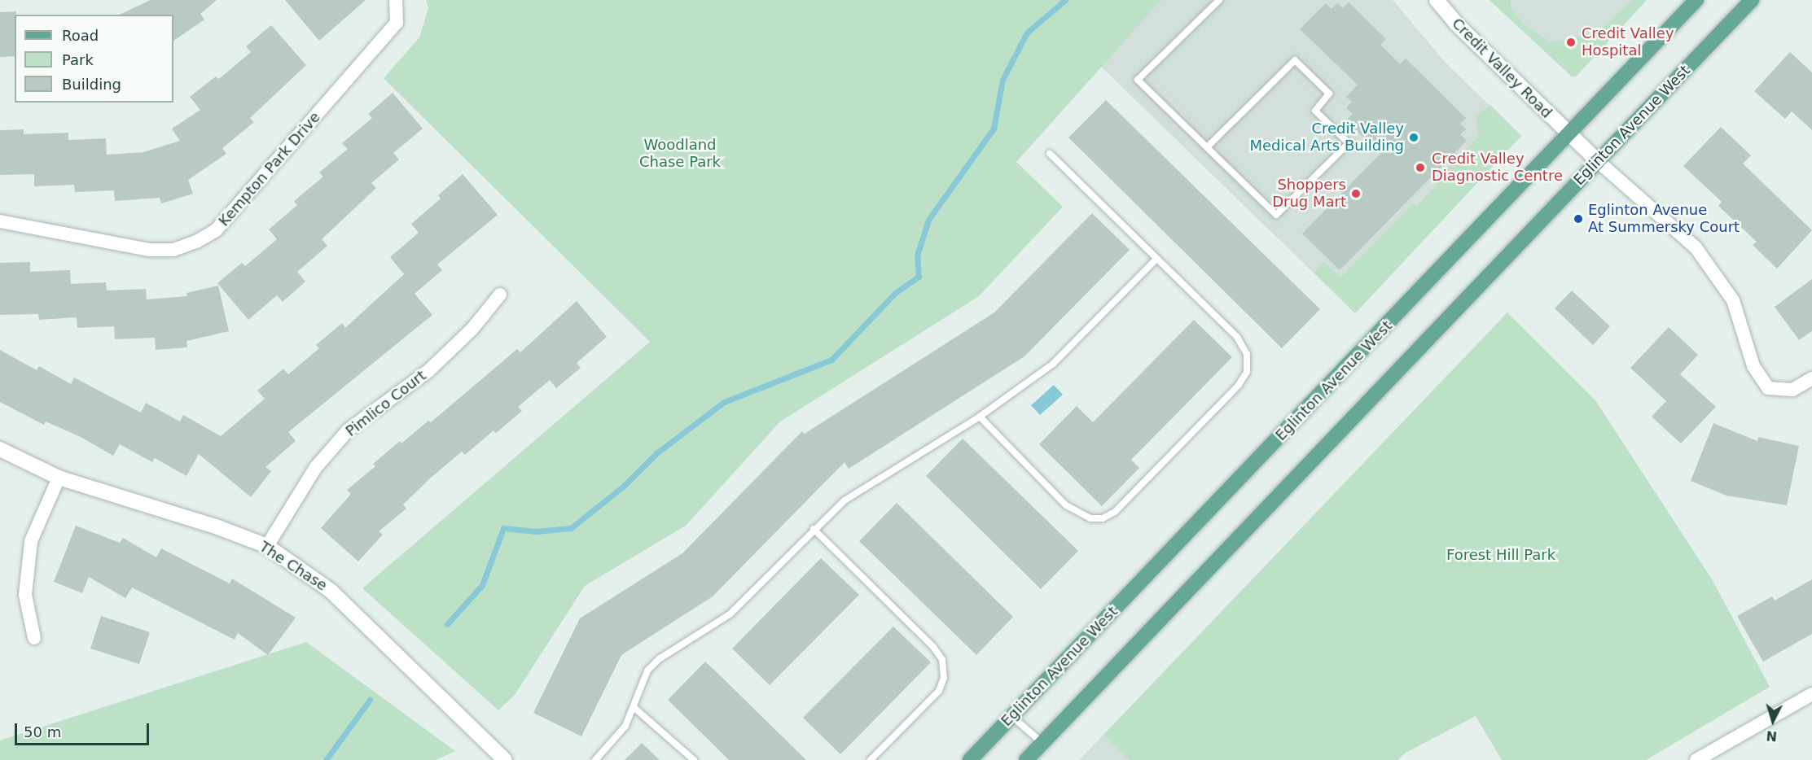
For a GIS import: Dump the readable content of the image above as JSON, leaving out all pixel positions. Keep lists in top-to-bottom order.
{
  "streets": {
    "main road": ["Eglinton Avenue West"],
    "street": [
      "Credit Valley Road",
      "Kempton Park Drive",
      "Pimlico Court",
      "The Chase"
    ]
  },
  "crossings": [
    ["Credit Valley Road", "Eglinton Avenue West"],
    ["Pimlico Court", "The Chase"]
  ],
  "parks": ["Woodland Chase Park", "Forest Hill Park"],
  "places": [
    "Credit Valley Hospital",
    "Credit Valley Medical Arts Building",
    "Credit Valley Diagnostic Centre",
    "Shoppers Drug Mart",
    "Eglinton Avenue At Summersky Court"
  ],
  "legend": ["Road", "Park", "Building"],
  "scale_bar": "50 m",
  "north": "bottom"
}
